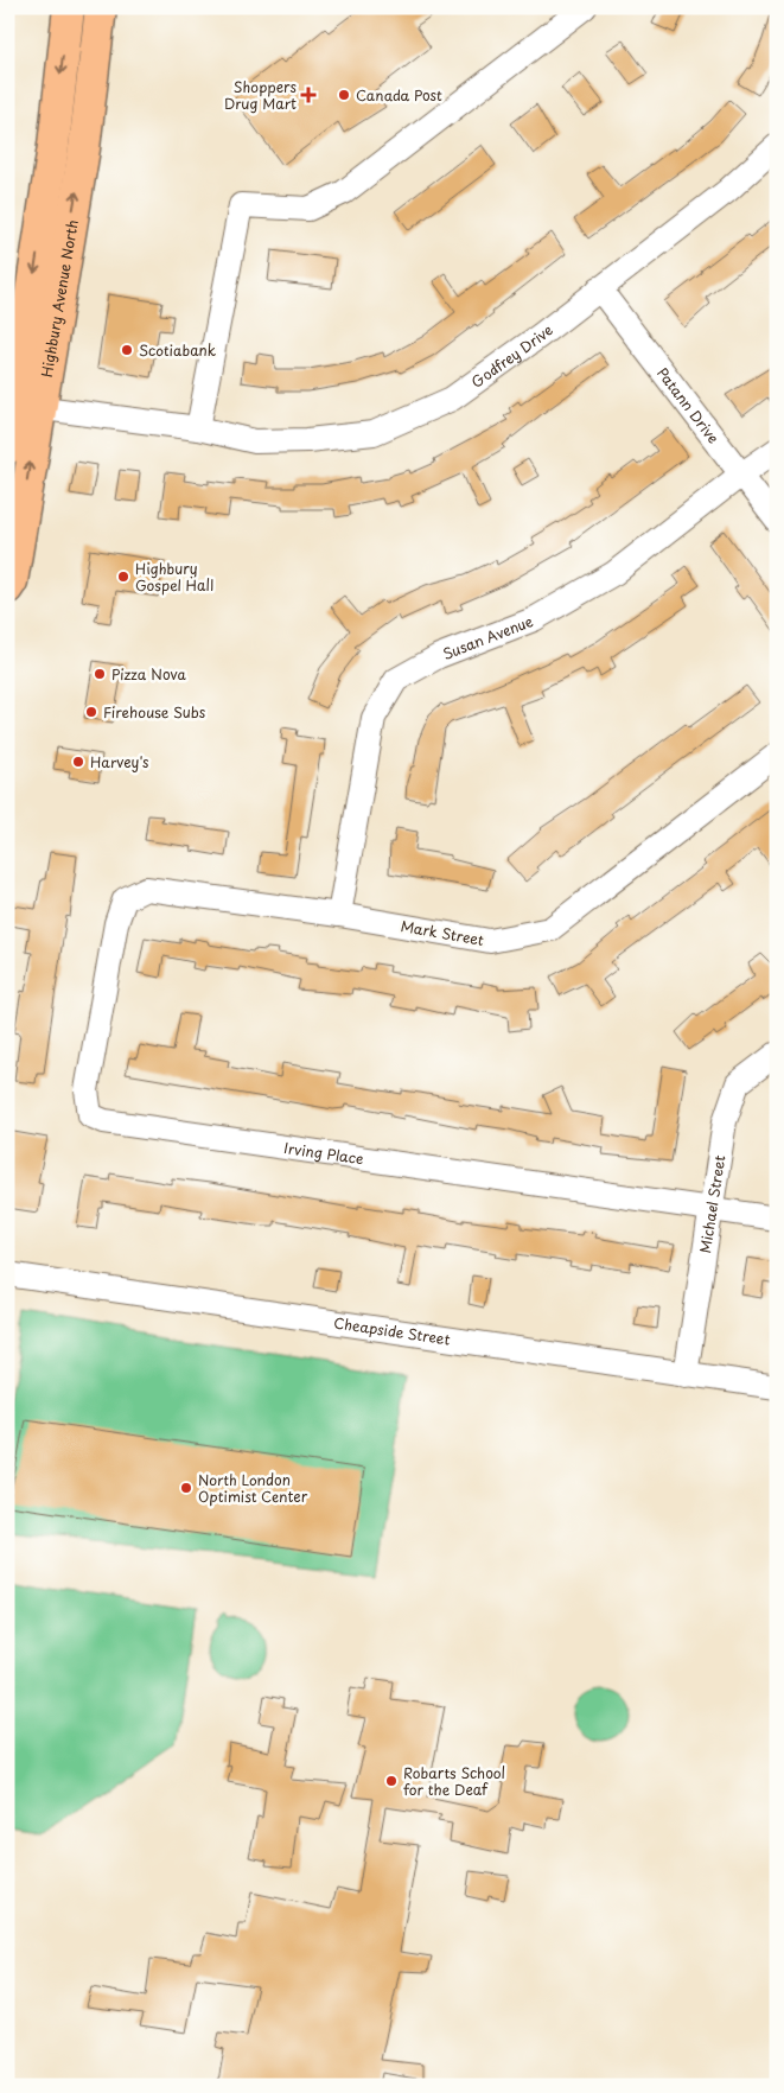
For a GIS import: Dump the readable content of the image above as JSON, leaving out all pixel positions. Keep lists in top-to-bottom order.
{
  "streets": {
    "main road": ["Highbury Avenue North"],
    "street": [
      "Godfrey Drive",
      "Patann Drive",
      "Susan Avenue",
      "Mark Street",
      "Irving Place",
      "Michael Street",
      "Cheapside Street"
    ]
  },
  "crossings": [
    ["Highbury Avenue North", "Godfrey Drive"],
    ["Godfrey Drive", "Patann Drive"],
    ["Patann Drive", "Susan Avenue"],
    ["Susan Avenue", "Mark Street"],
    ["Mark Street", "Irving Place"],
    ["Irving Place", "Michael Street"],
    ["Michael Street", "Cheapside Street"]
  ],
  "places": {
    "health": ["Shoppers Drug Mart"],
    "other": [
      "Canada Post",
      "Scotiabank",
      "Highbury Gospel Hall",
      "Pizza Nova",
      "Firehouse Subs",
      "Harvey's",
      "North London Optimist Center",
      "Robarts School for the Deaf"
    ]
  }
}
